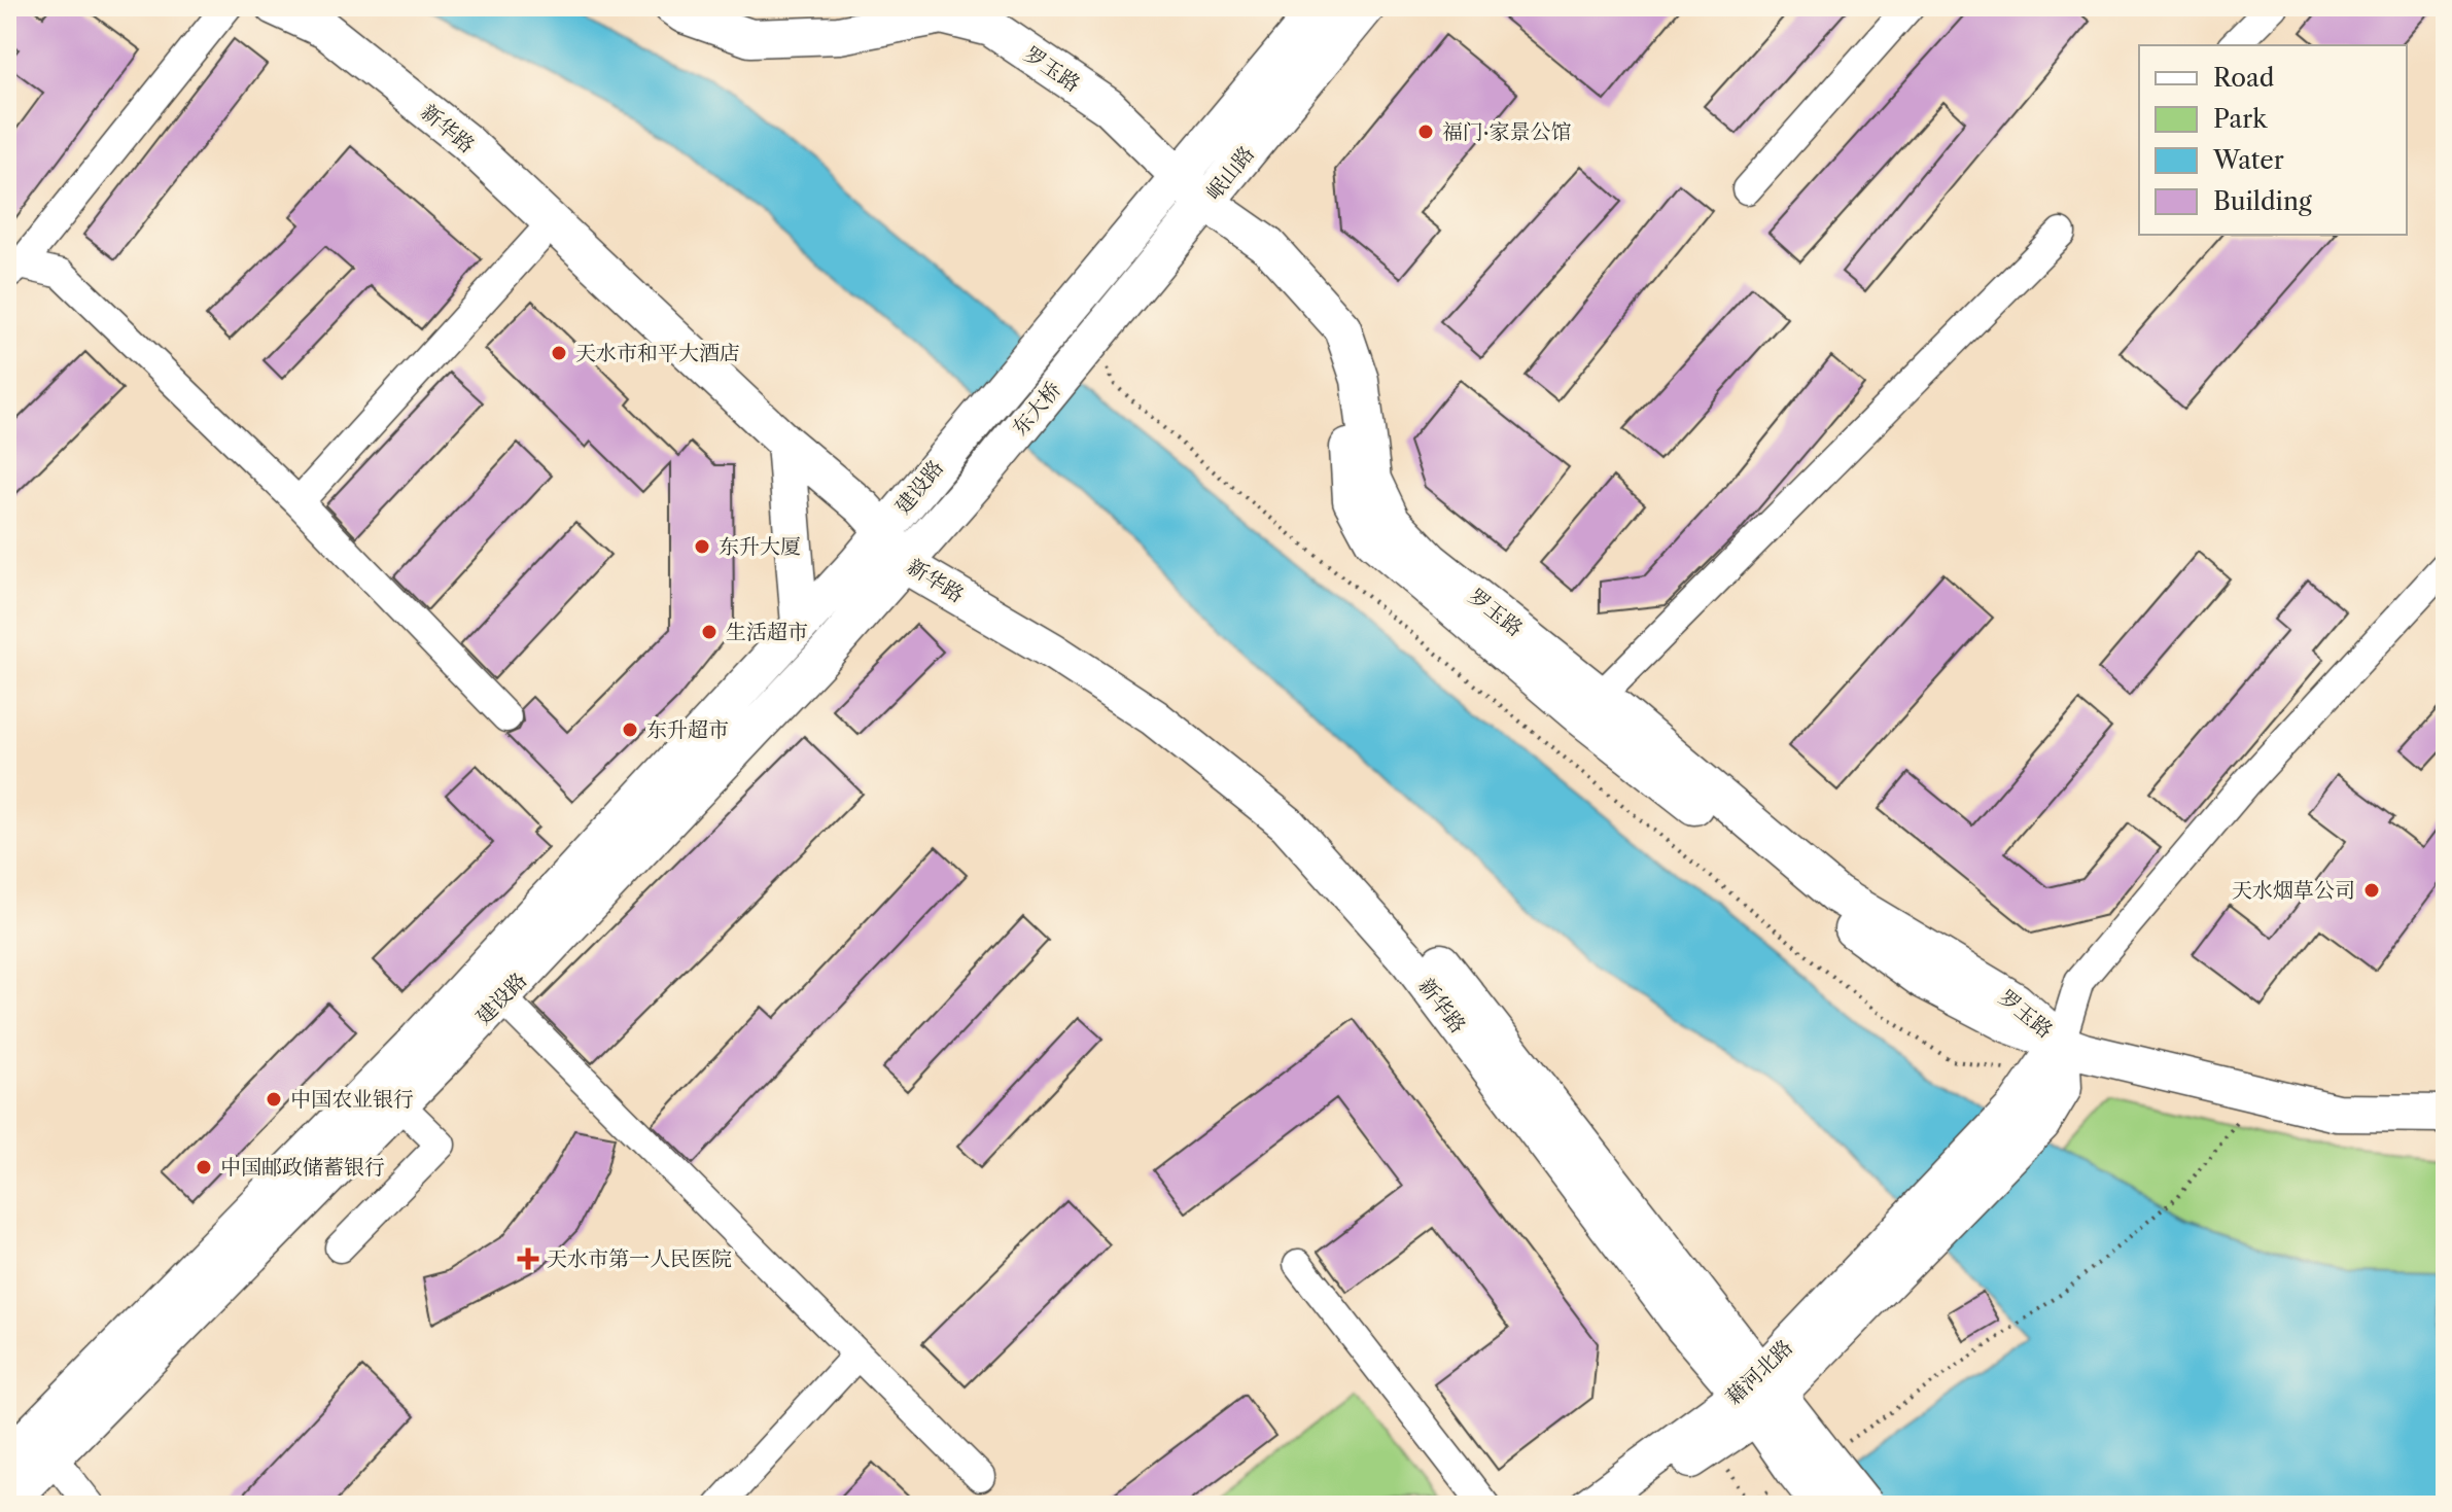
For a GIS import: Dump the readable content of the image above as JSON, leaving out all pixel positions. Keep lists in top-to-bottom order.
{
  "streets": {
    "main road": [
      "罗玉路",
      "新华路",
      "岷山路",
      "东大桥",
      "建设路",
      "藉河北路"
    ]
  },
  "crossings": [
    ["罗玉路", "岷山路"],
    ["新华路", "建设路"],
    ["新华路", "藉河北路"],
    ["岷山路", "东大桥"],
    ["东大桥", "建设路"]
  ],
  "places": {
    "other": [
      "福门·家景公馆",
      "天水市和平大酒店",
      "东升大厦",
      "生活超市",
      "东升超市",
      "天水烟草公司",
      "中国农业银行",
      "中国邮政储蓄银行"
    ],
    "health": ["天水市第一人民医院"]
  },
  "legend": [
    "Road",
    "Park",
    "Water",
    "Building"
  ]
}
